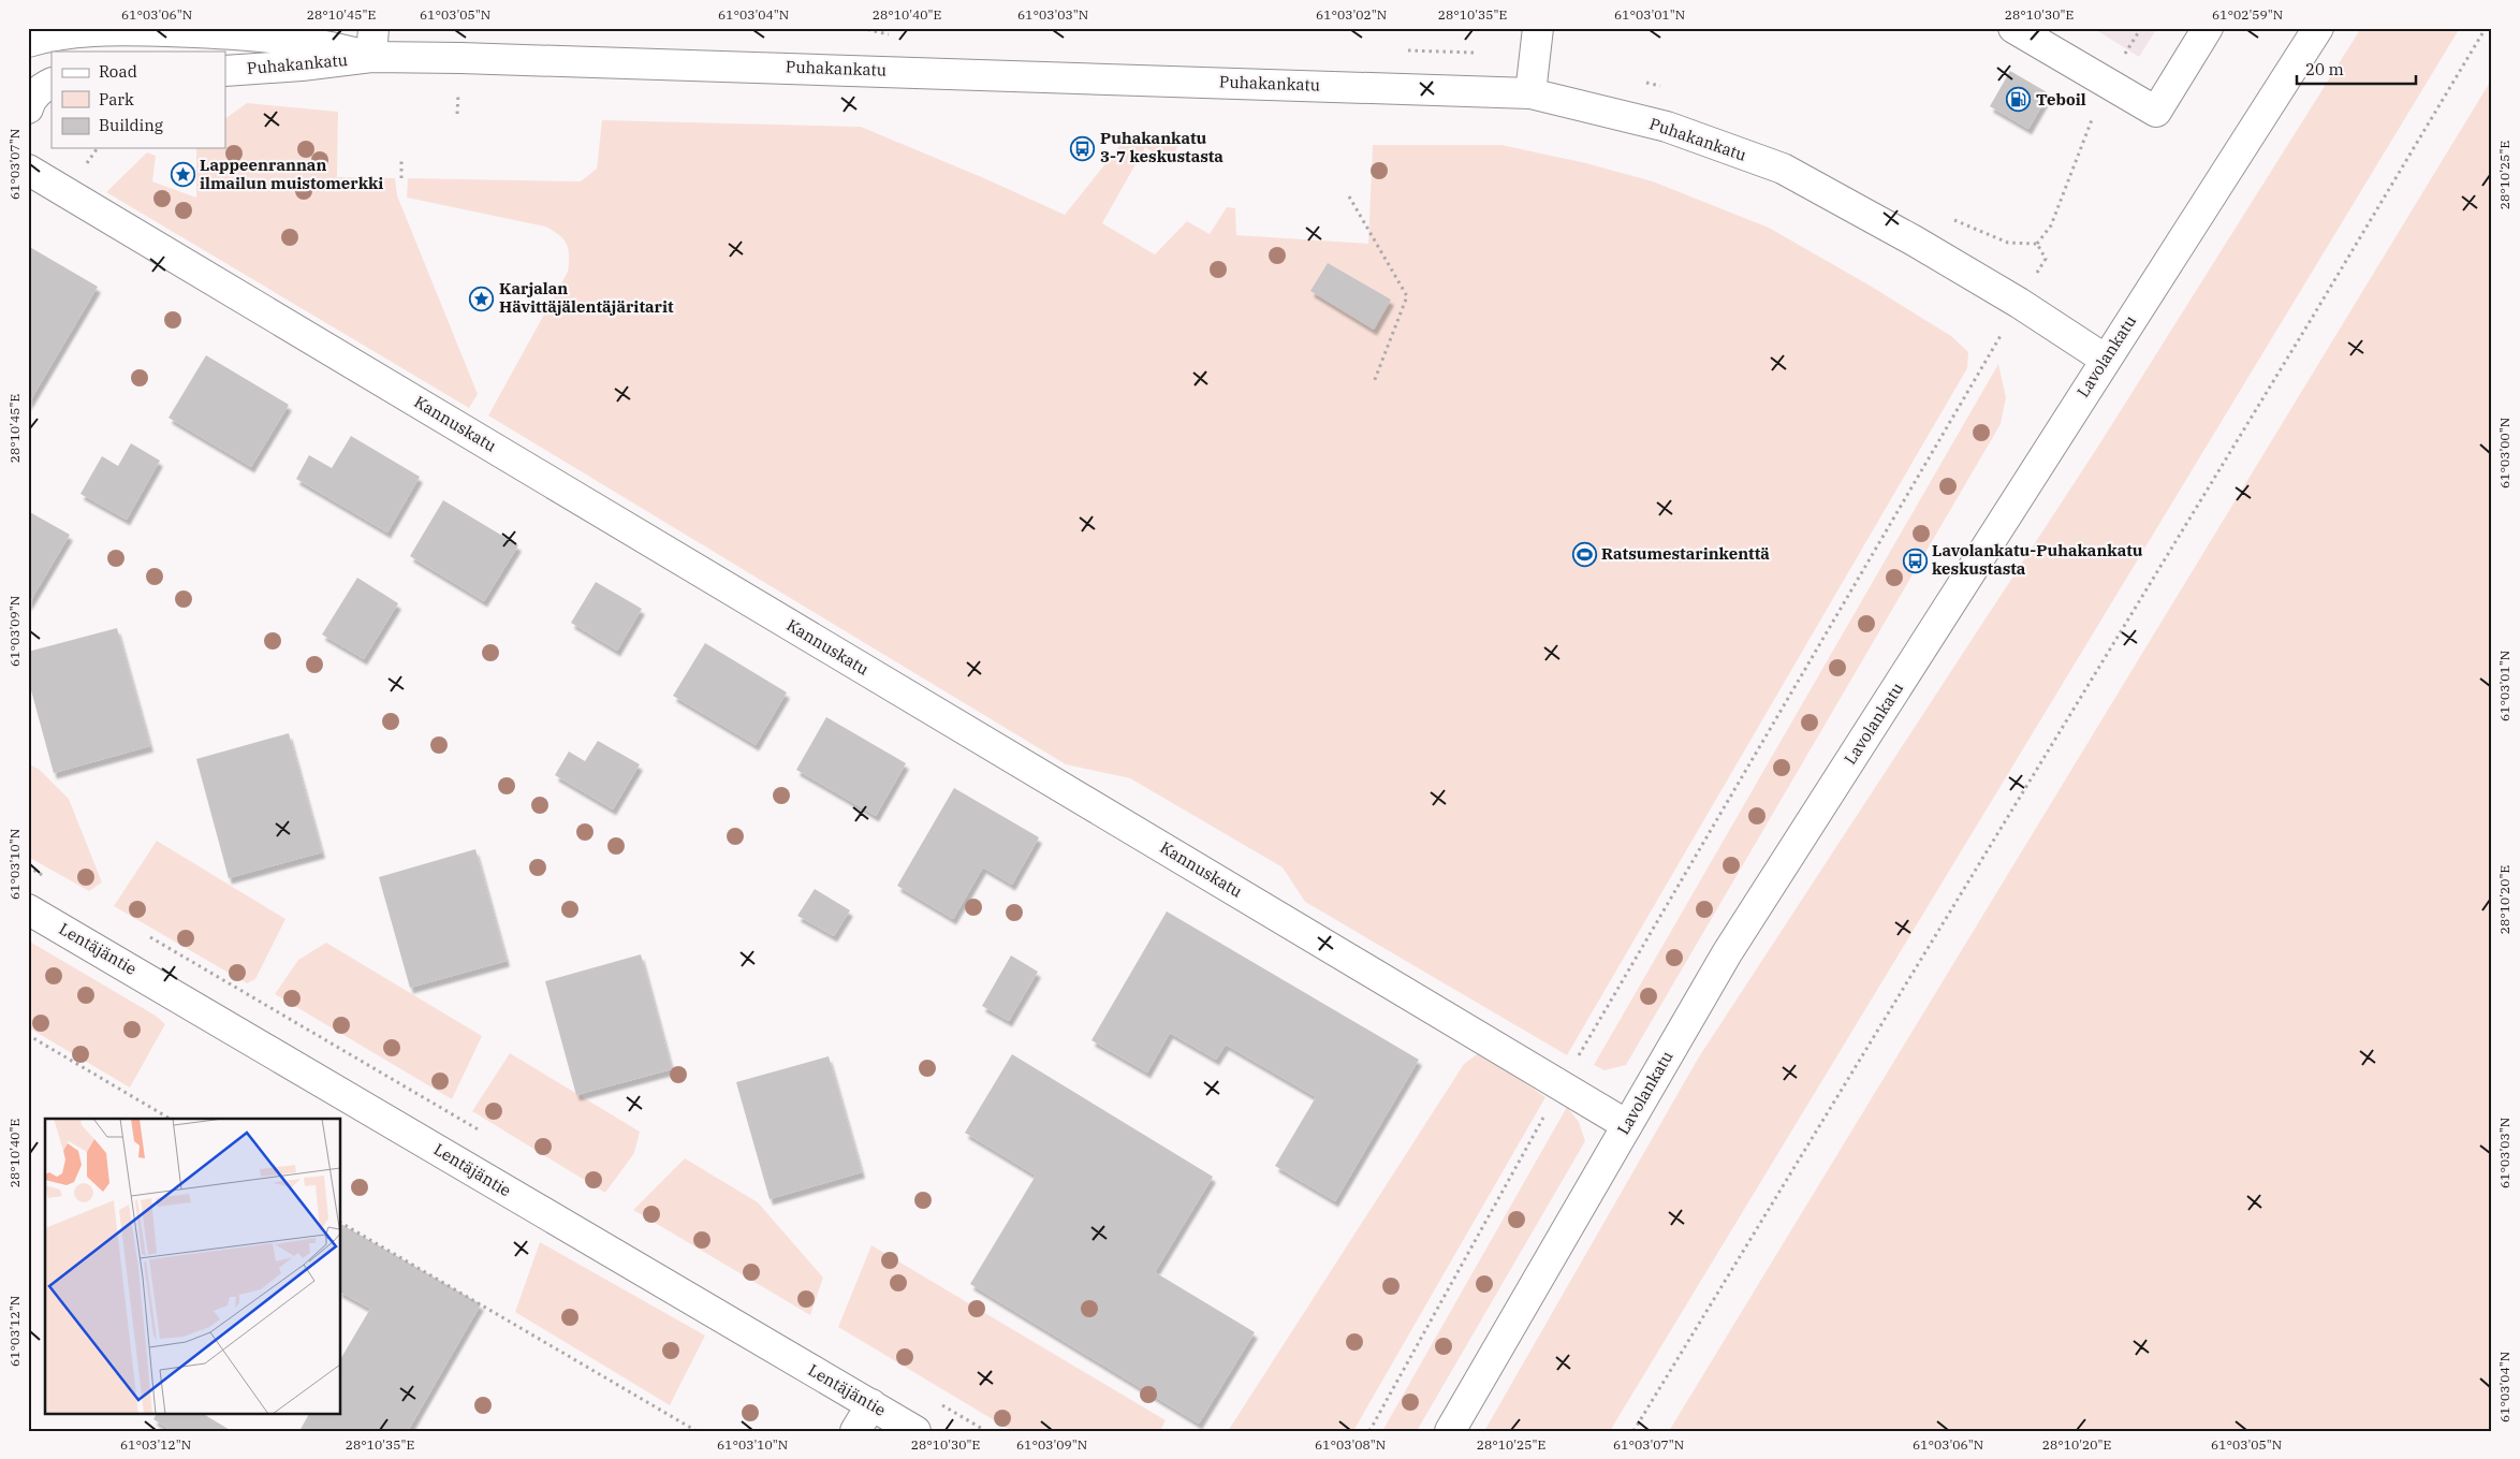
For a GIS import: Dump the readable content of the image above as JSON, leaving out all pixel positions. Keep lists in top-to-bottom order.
{
  "streets": {
    "street": [
      "Puhakankatu",
      "Lavolankatu",
      "Kannuskatu",
      "Lentäjäntie"
    ]
  },
  "crossings": [
    ["Puhakankatu", "Lavolankatu"],
    ["Lavolankatu", "Kannuskatu"]
  ],
  "places": {
    "fuel station": ["Teboil"],
    "bus stop": ["Puhakankatu 3-7 keskustasta", "Lavolankatu-Puhakankatu keskustasta"],
    "place": ["Lappeenrannan ilmailun muistomerkki", "Karjalan Hävittäjälentäjäritarit"],
    "sports": ["Ratsumestarinkenttä"]
  },
  "legend": ["Road", "Park", "Building"],
  "scale_bar": "20 m",
  "coordinates": [
    "61°03'06\"N",
    "28°10'45\"E",
    "61°03'05\"N",
    "61°03'04\"N",
    "28°10'40\"E",
    "61°03'03\"N",
    "61°03'02\"N",
    "28°10'35\"E",
    "61°03'01\"N",
    "28°10'30\"E",
    "61°02'59\"N",
    "61°03'07\"N",
    "28°10'25\"E",
    "61°03'00\"N",
    "61°03'09\"N",
    "61°03'10\"N",
    "28°10'20\"E",
    "61°03'12\"N",
    "61°03'08\"N"
  ]
}
